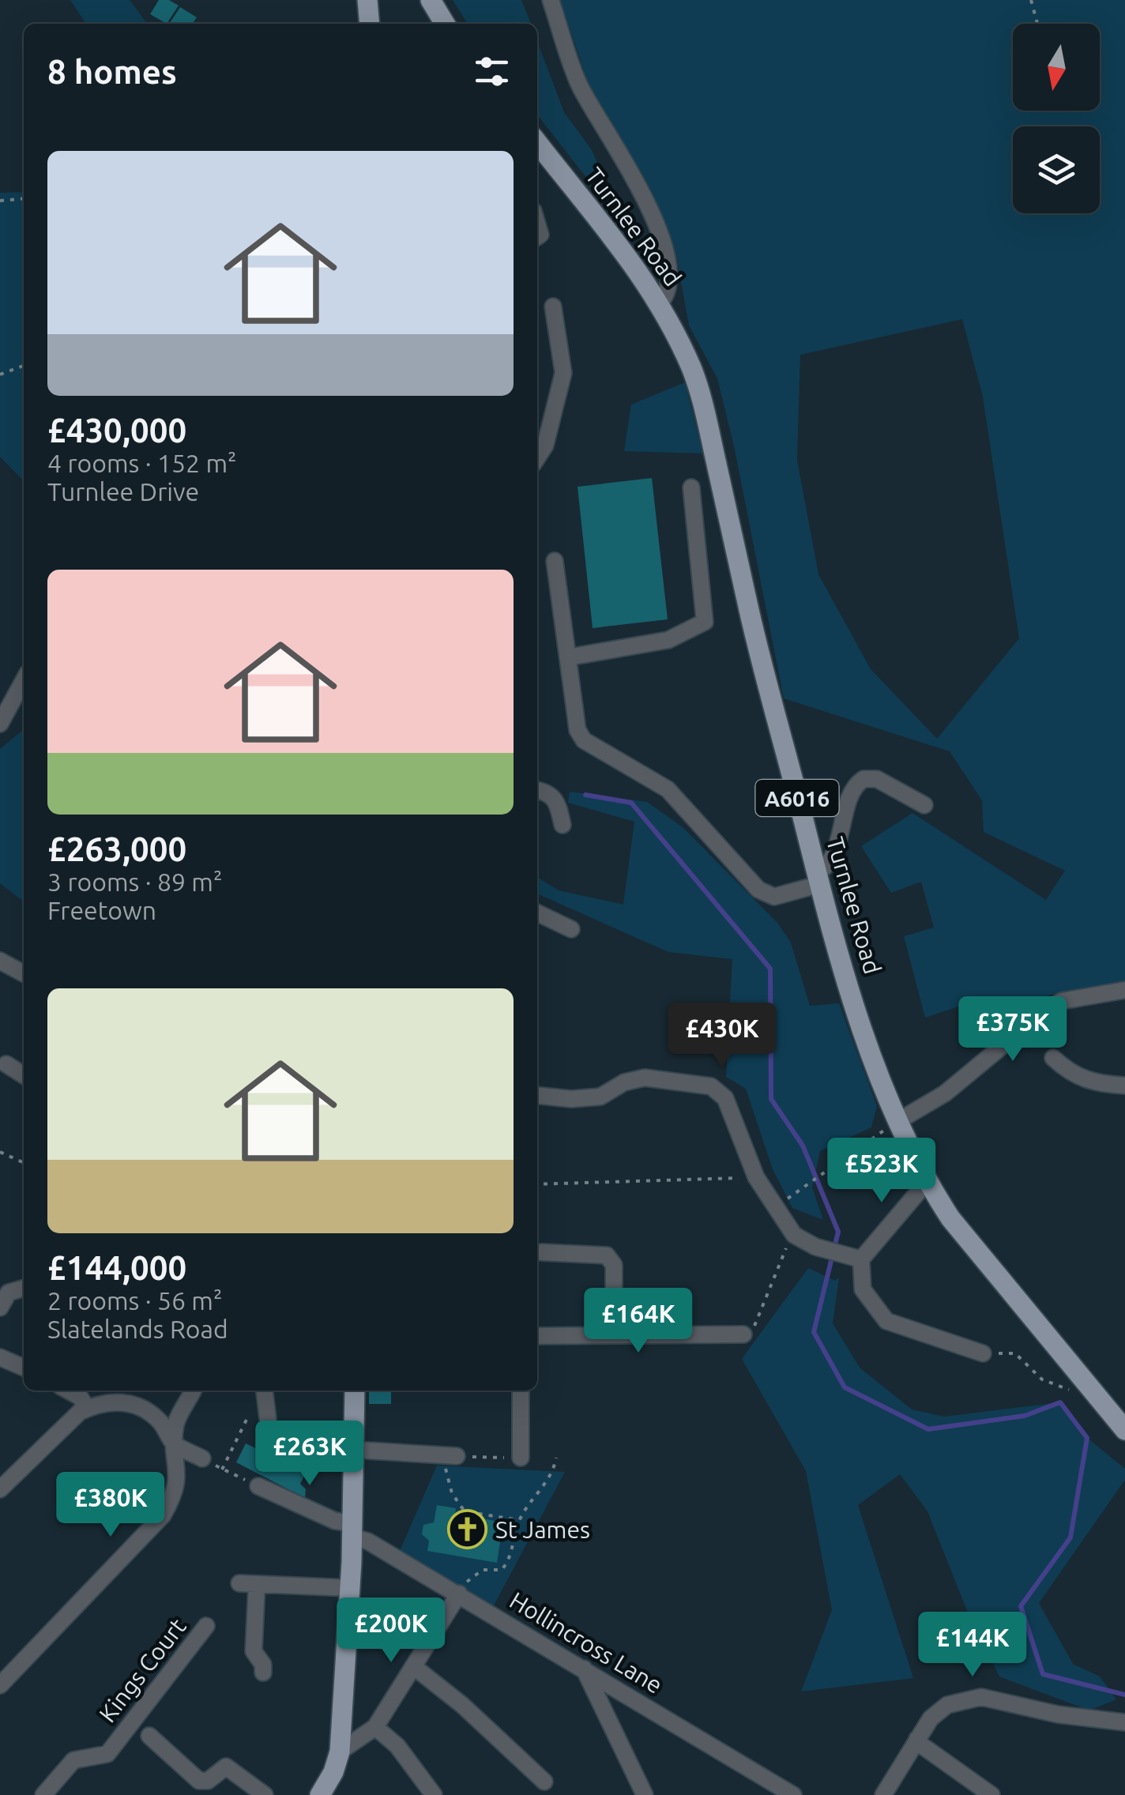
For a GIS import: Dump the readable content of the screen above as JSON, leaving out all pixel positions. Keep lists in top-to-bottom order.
{
  "streets": {
    "main road": ["Turnlee Road", "A6016"],
    "street": ["Hollincross Lane", "Kings Court"]
  },
  "places": {
    "church": ["St James"]
  },
  "north": "bottom",
  "page": {
    "heading": "8 homes",
    "list": [
      {
        "name": "£430,000",
        "note": "4 rooms · 152 m² · Turnlee Drive"
      },
      {
        "name": "£263,000",
        "note": "3 rooms · 89 m² · Freetown"
      },
      {
        "name": "£144,000",
        "note": "2 rooms · 56 m² · Slatelands Road"
      }
    ],
    "price": [
      "£375K",
      "£430K",
      "£523K",
      "£164K",
      "£263K",
      "£380K",
      "£200K",
      "£144K"
    ]
  }
}
